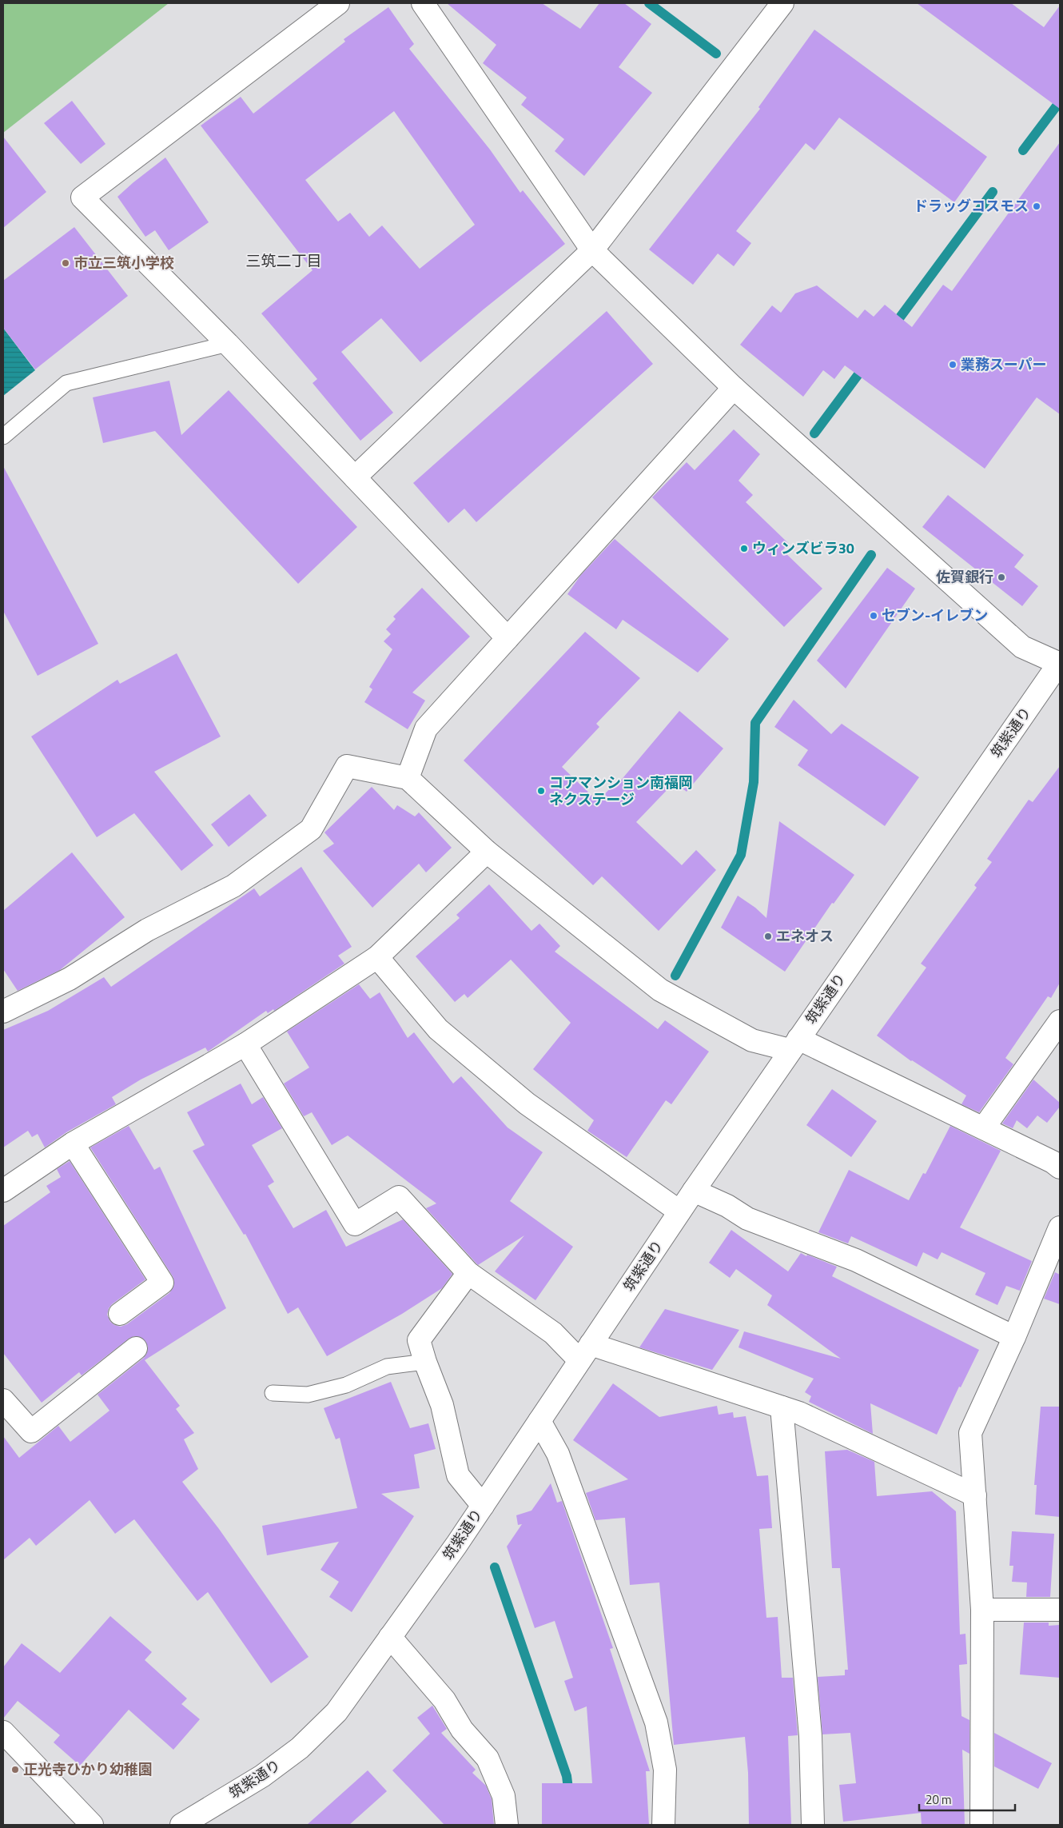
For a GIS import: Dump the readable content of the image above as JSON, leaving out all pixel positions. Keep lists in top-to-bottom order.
{
  "streets": {
    "street": ["筑紫通り"]
  },
  "districts": ["三筑二丁目"],
  "places": [
    "ドラッグコスモス",
    "市立三筑小学校",
    "業務スーパー",
    "ウィンズビラ30",
    "佐賀銀行",
    "セブン-イレブン",
    "コアマンション南福岡 ネクステージ",
    "エネオス",
    "正光寺ひかり幼稚園"
  ],
  "scale_bar": "20 m"
}
